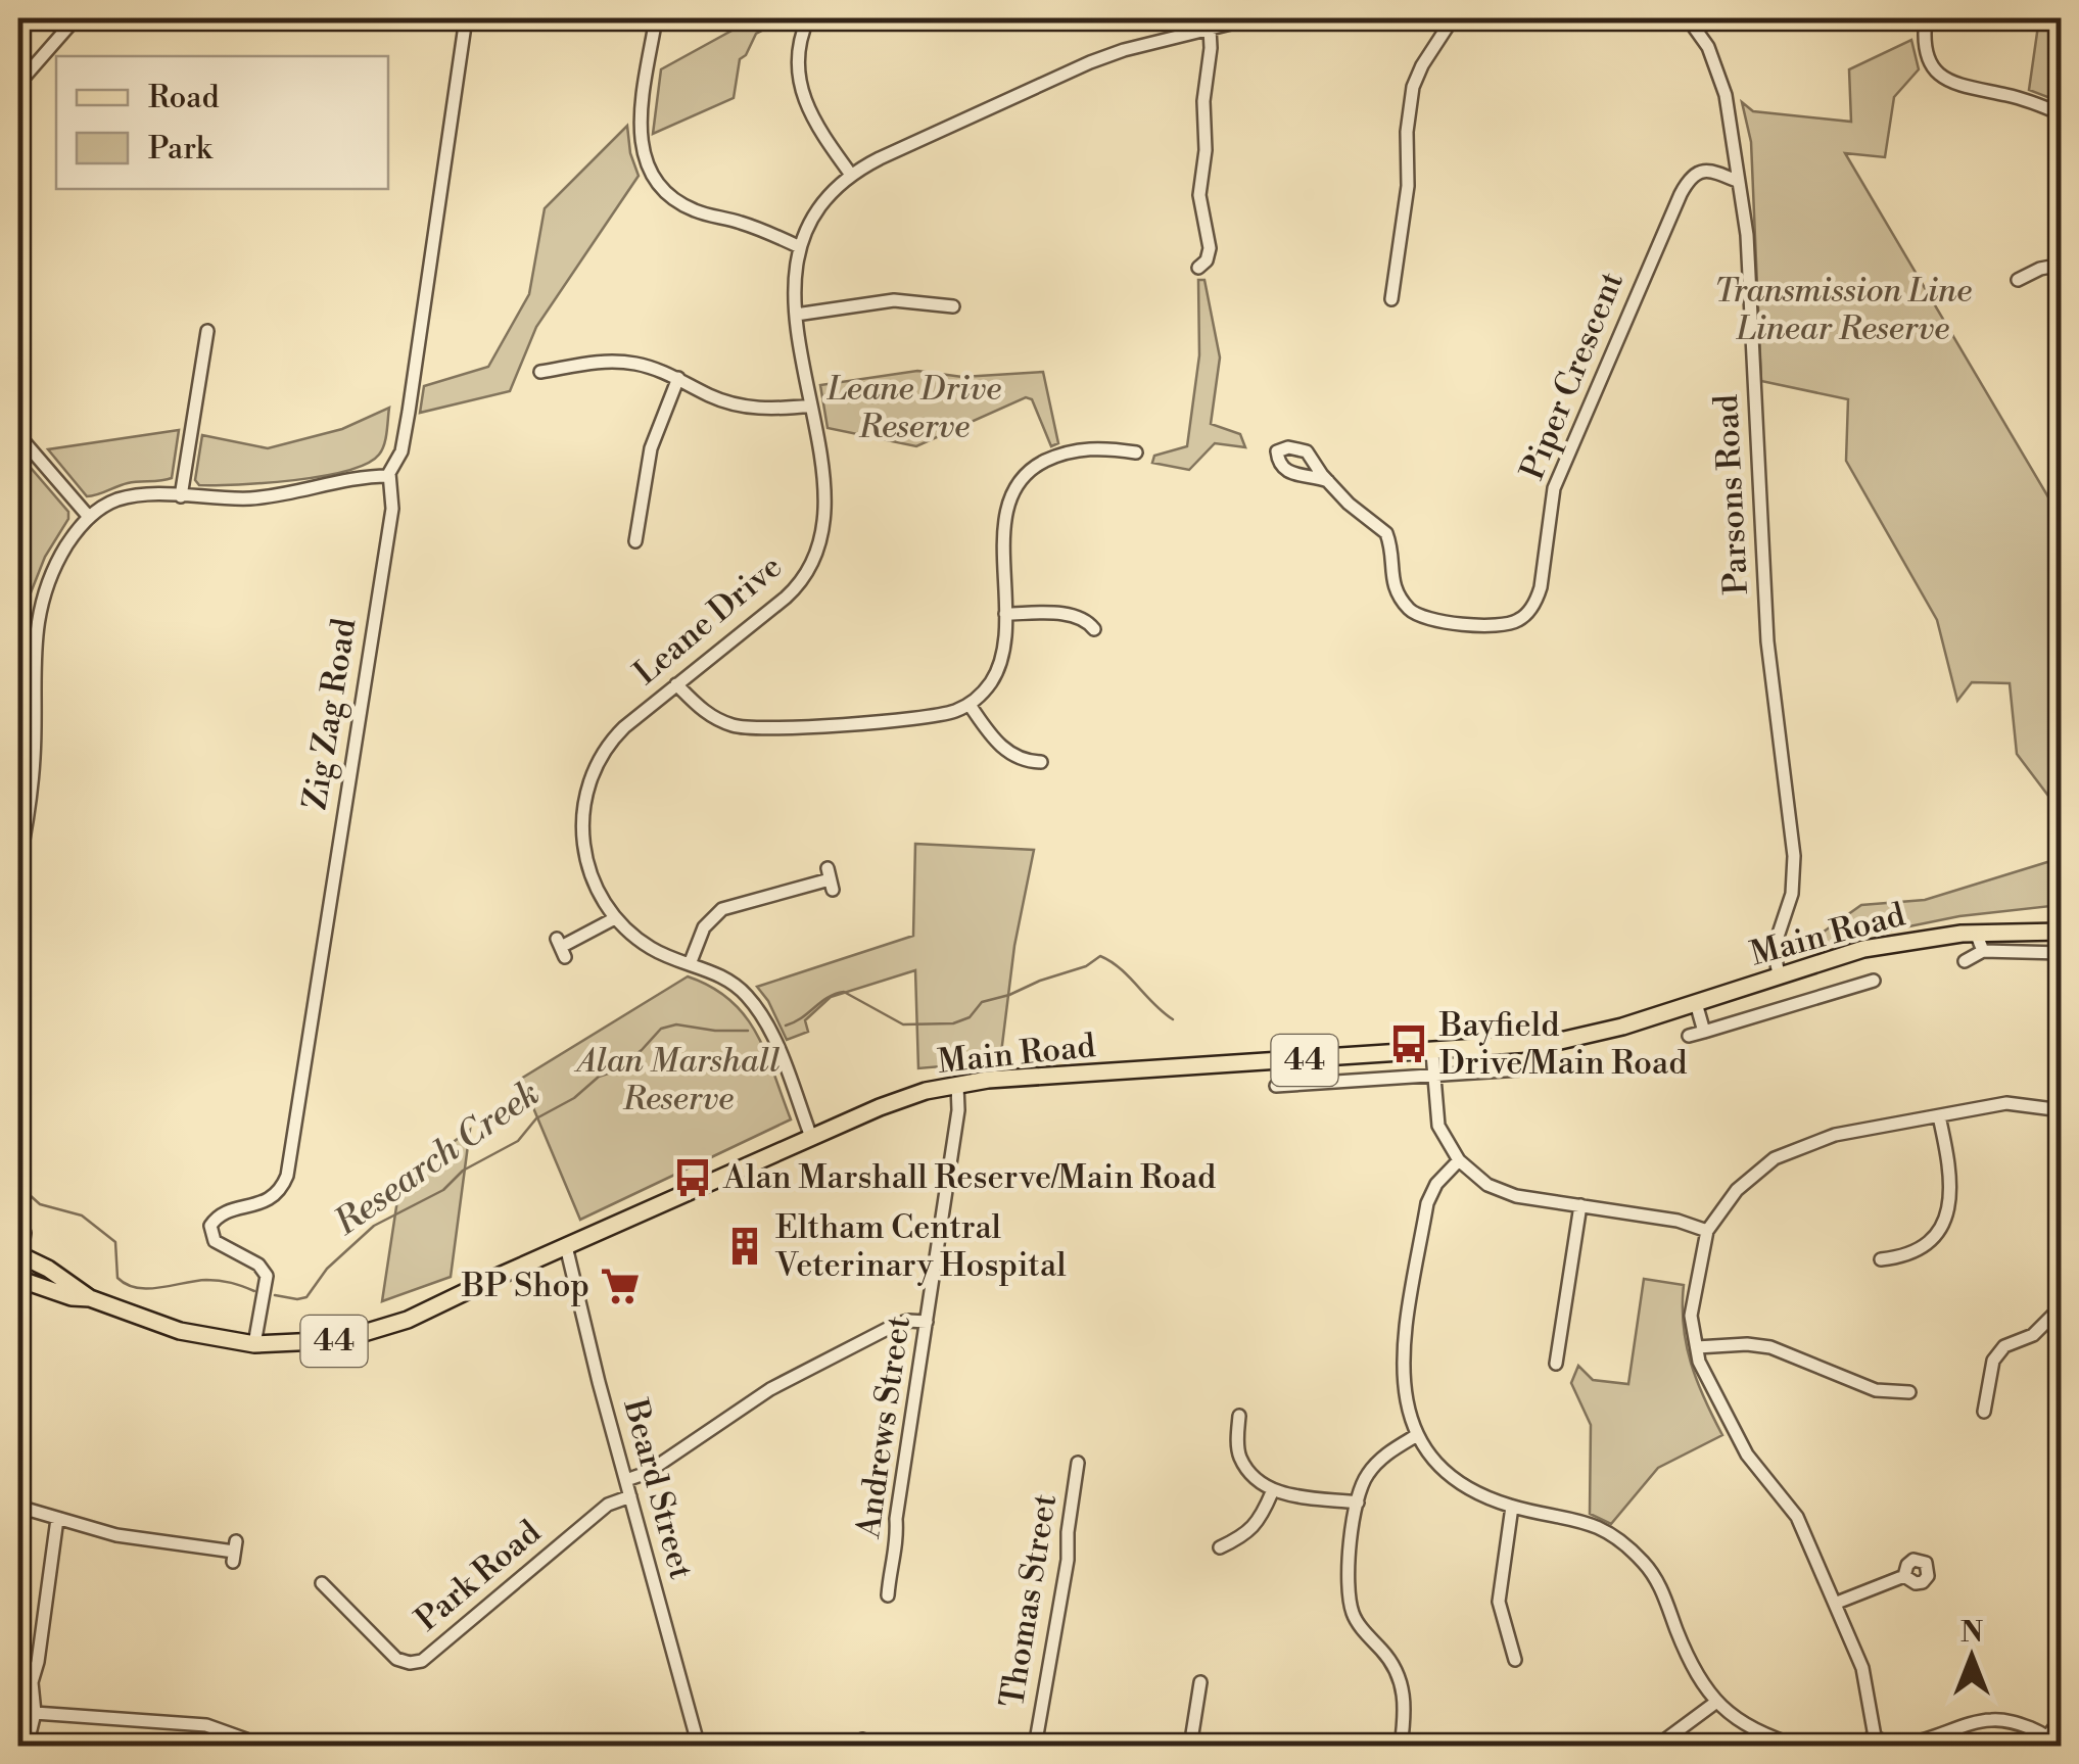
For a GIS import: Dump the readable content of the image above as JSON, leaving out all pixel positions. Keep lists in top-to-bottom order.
{
  "streets": {
    "main road": ["Main Road", "44"],
    "street": [
      "Piper Crescent",
      "Parsons Road",
      "Leane Drive",
      "Zig Zag Road",
      "Andrews Street",
      "Beard Street",
      "Park Road",
      "Thomas Street"
    ]
  },
  "crossings": [
    ["Piper Crescent", "Parsons Road"],
    ["Parsons Road", "Main Road"],
    ["Leane Drive", "Main Road"],
    ["Zig Zag Road", "Main Road"],
    ["Main Road", "Andrews Street"],
    ["Main Road", "Beard Street"],
    ["Beard Street", "Park Road"]
  ],
  "water": ["Research Creek"],
  "parks": ["Transmission Line Linear Reserve", "Leane Drive Reserve", "Alan Marshall Reserve"],
  "places": {
    "bus stop": ["Bayfield Drive/Main Road", "Alan Marshall Reserve/Main Road"],
    "building": ["Eltham Central Veterinary Hospital"],
    "supermarket": ["BP Shop"]
  },
  "legend": ["Road", "Park"],
  "north": "top"
}
